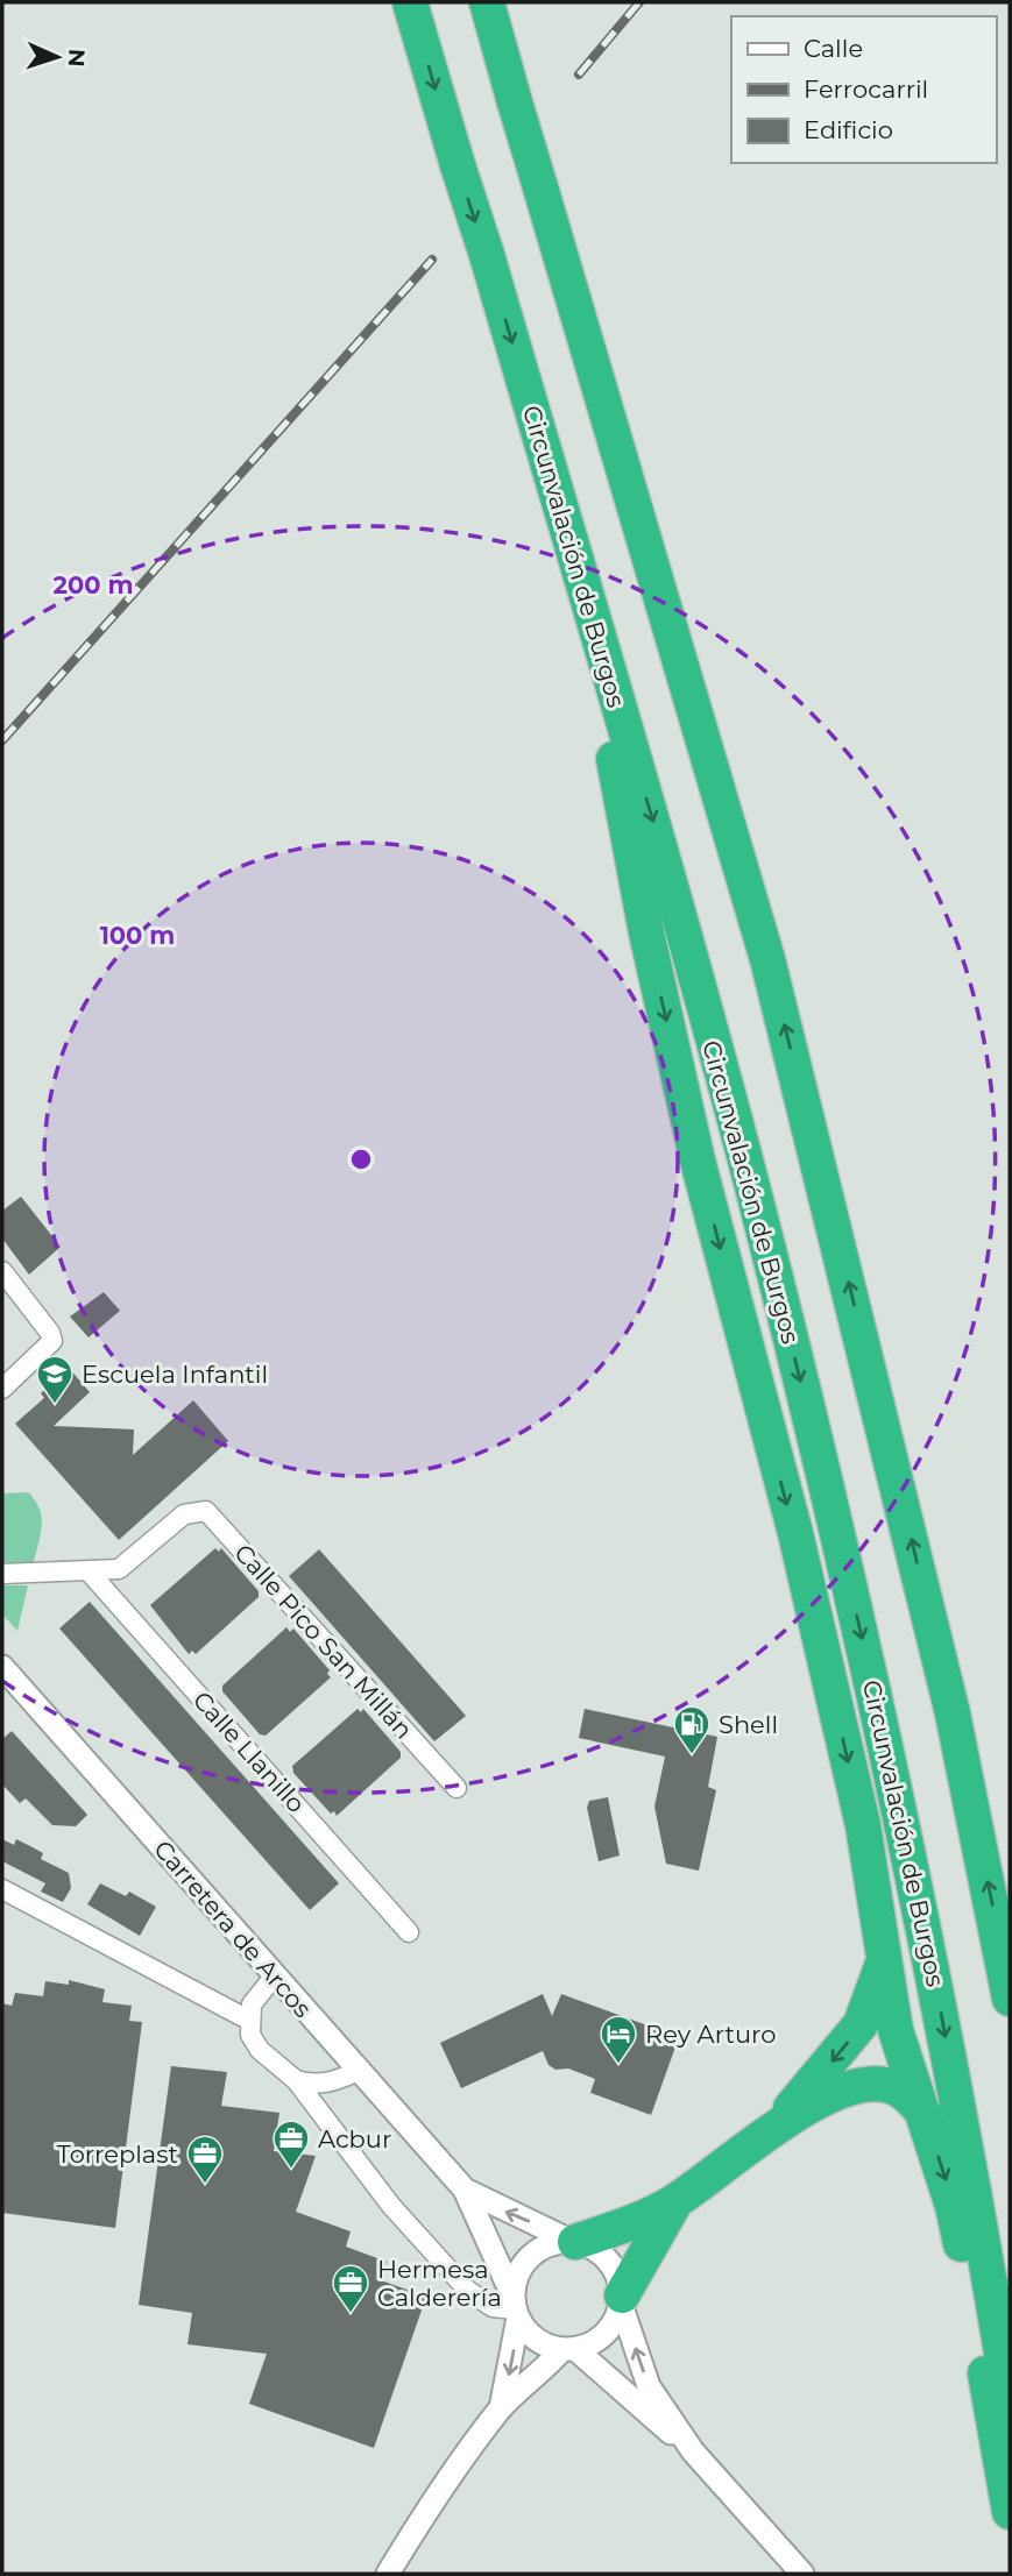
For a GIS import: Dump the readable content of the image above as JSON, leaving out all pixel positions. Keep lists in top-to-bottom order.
{
  "streets": {
    "highway": ["Circunvalación de Burgos"],
    "street": ["Calle Pico San Millán", "Calle Llanillo", "Carretera de Arcos"]
  },
  "crossings": [
    ["Calle Pico San Millán", "Calle Llanillo"]
  ],
  "places": {
    "school or university": ["Escuela Infantil"],
    "fuel station": ["Shell"],
    "hotel": ["Rey Arturo"],
    "office": ["Acbur", "Torreplast", "Hermesa Calderería"]
  },
  "legend": ["Calle", "Ferrocarril", "Edificio"],
  "north": "right",
  "rings": ["200 m", "100 m"]
}
